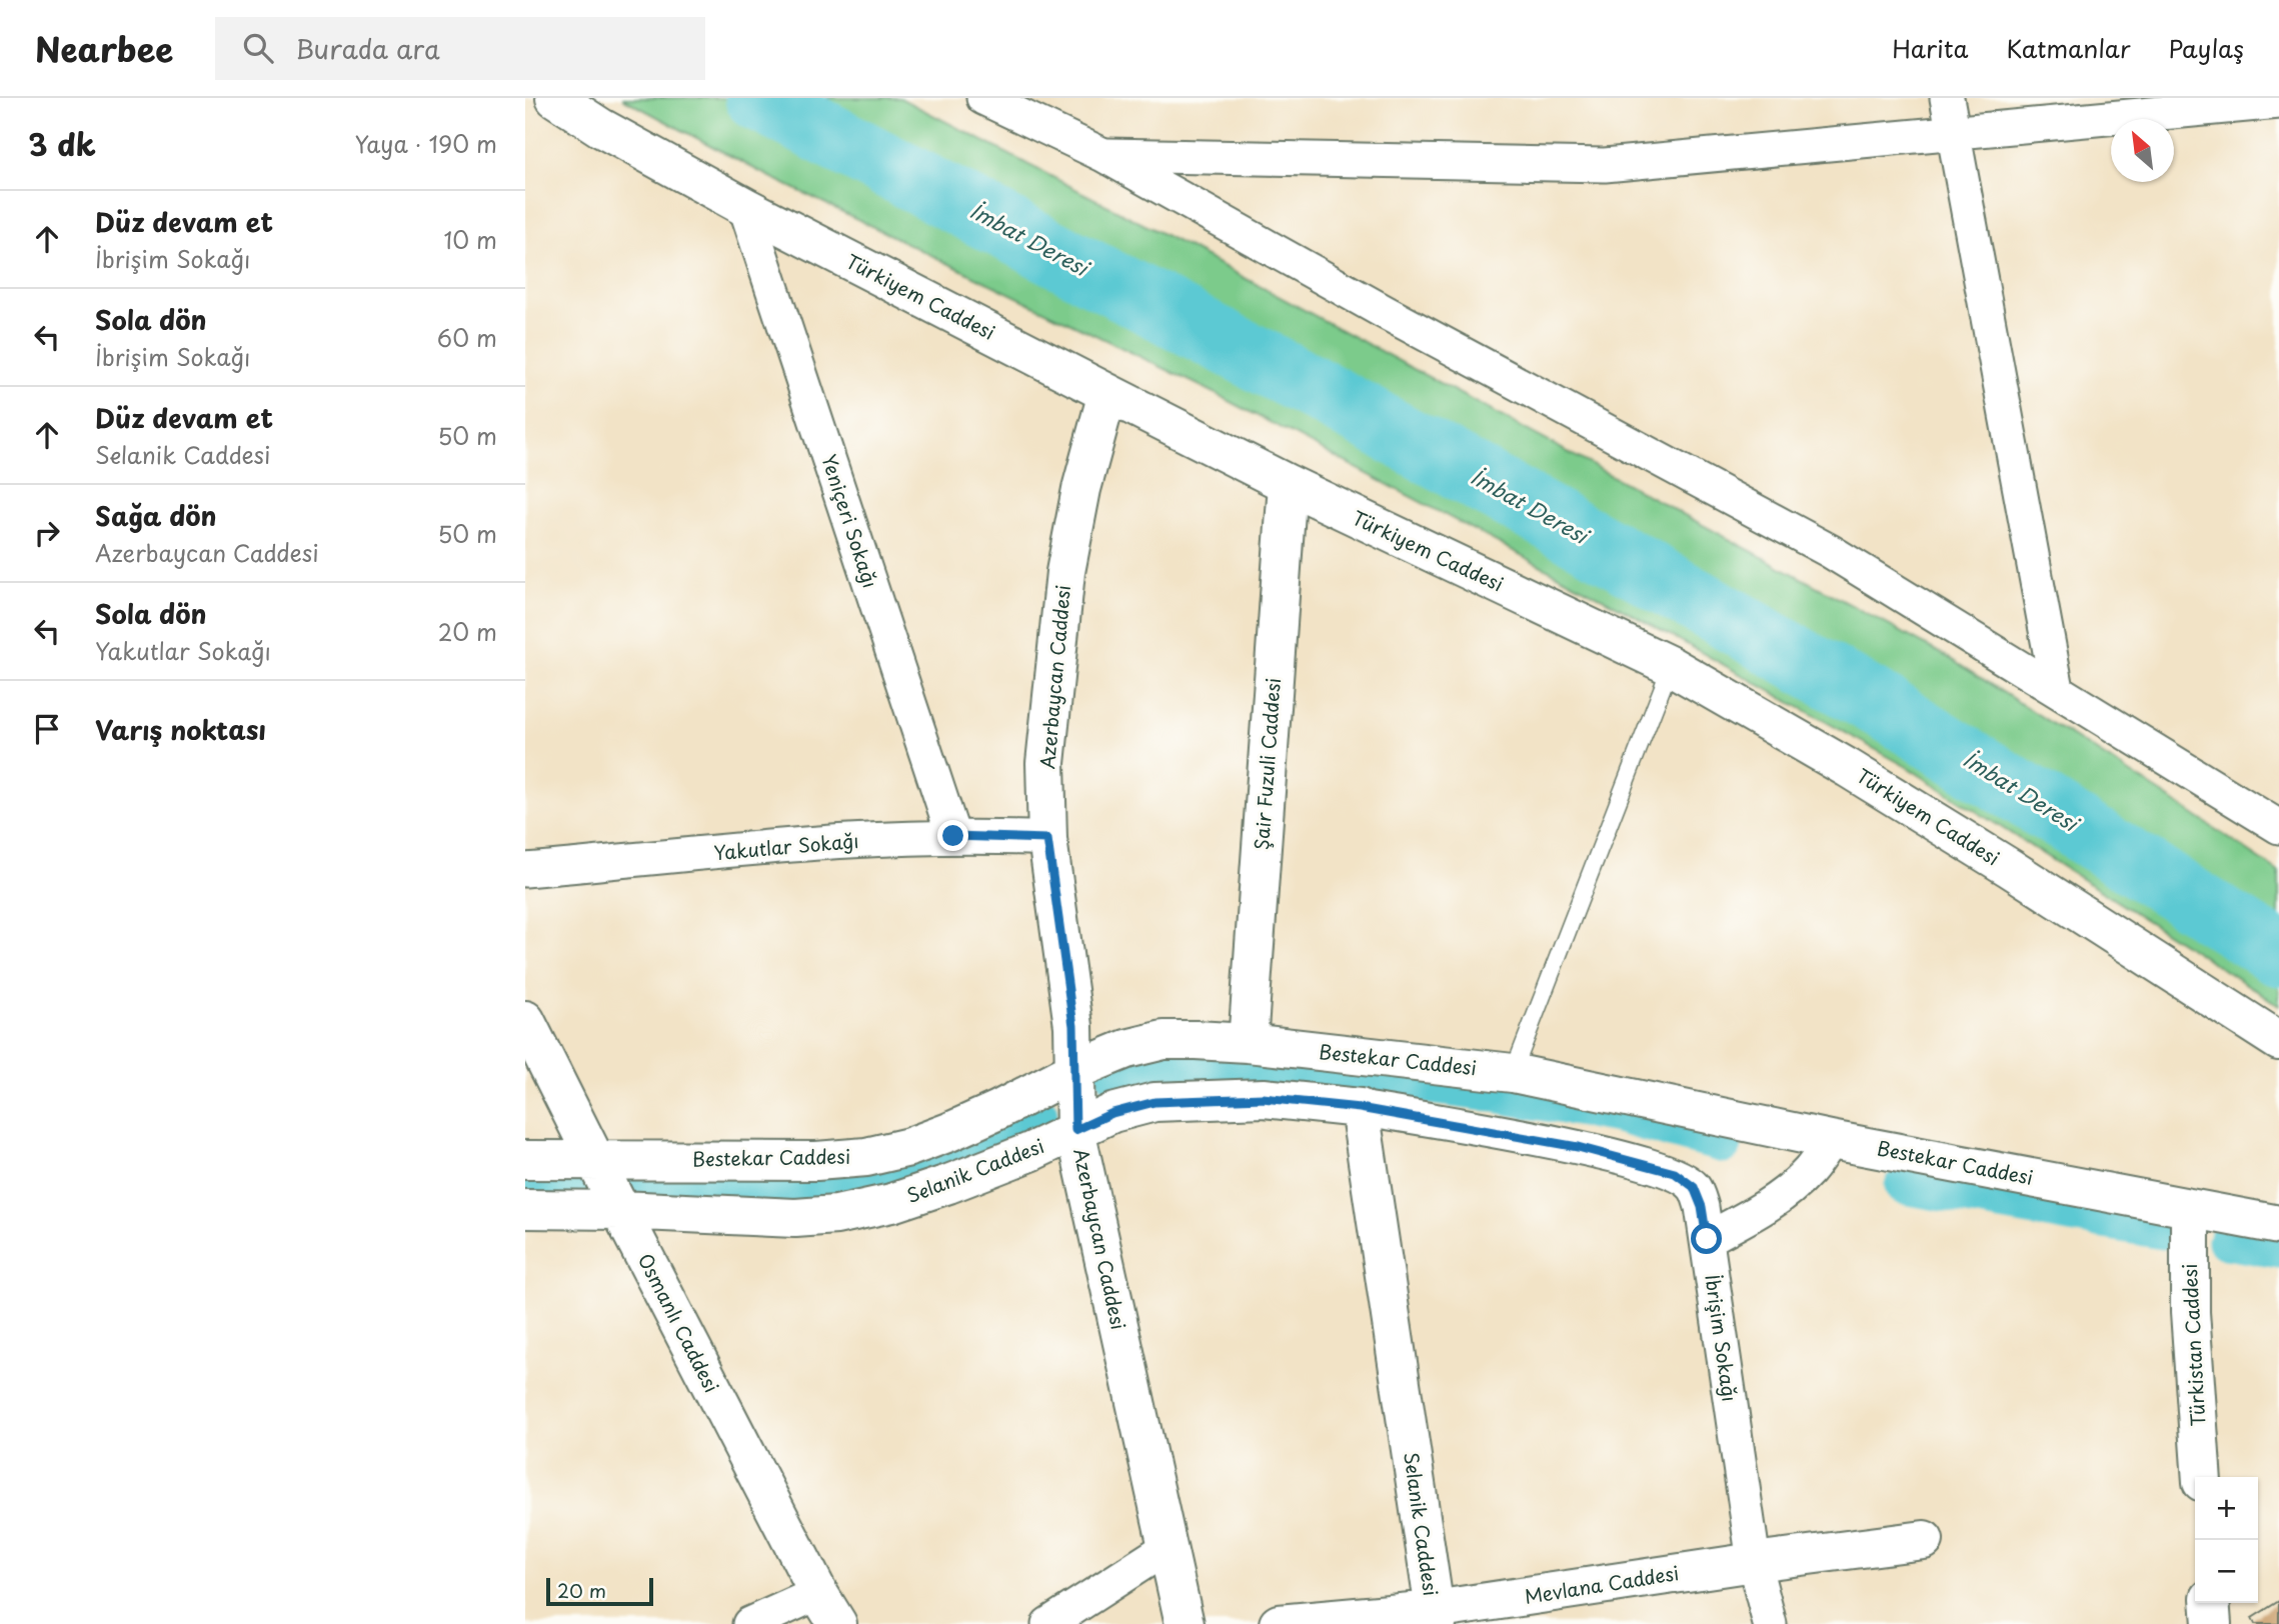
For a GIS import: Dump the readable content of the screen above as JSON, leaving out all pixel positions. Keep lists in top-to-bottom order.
{
  "streets": {
    "street": [
      "Türkiyem Caddesi",
      "Yeniçeri Sokağı",
      "Azerbaycan Caddesi",
      "Şair Fuzuli Caddesi",
      "Yakutlar Sokağı",
      "Bestekar Caddesi",
      "Selanik Caddesi",
      "Osmanlı Caddesi",
      "İbrişim Sokağı",
      "Türkistan Caddesi",
      "Mevlana Caddesi"
    ]
  },
  "crossings": [
    ["Türkiyem Caddesi", "Yeniçeri Sokağı"],
    ["Türkiyem Caddesi", "Azerbaycan Caddesi"],
    ["Türkiyem Caddesi", "Şair Fuzuli Caddesi"],
    ["Yeniçeri Sokağı", "Yakutlar Sokağı"],
    ["Azerbaycan Caddesi", "Yakutlar Sokağı"],
    ["Azerbaycan Caddesi", "Bestekar Caddesi"],
    ["Azerbaycan Caddesi", "Selanik Caddesi"],
    ["Şair Fuzuli Caddesi", "Bestekar Caddesi"],
    ["Bestekar Caddesi", "Osmanlı Caddesi"],
    ["Bestekar Caddesi", "Türkistan Caddesi"],
    ["Selanik Caddesi", "Osmanlı Caddesi"],
    ["Selanik Caddesi", "İbrişim Sokağı"],
    ["Selanik Caddesi", "Mevlana Caddesi"],
    ["İbrişim Sokağı", "Mevlana Caddesi"]
  ],
  "water": ["İmbat Deresi"],
  "scale_bar": "20 m",
  "north": "top left",
  "page": {
    "header": "Nearbee",
    "search": "Burada ara",
    "nav": ["Harita", "Katmanlar", "Paylaş"],
    "heading": ["3 dk", "Yaya · 190 m"],
    "list": [
      ["Düz devam et", "İbrişim Sokağı", "10 m"],
      ["Sola dön", "İbrişim Sokağı", "60 m"],
      ["Düz devam et", "Selanik Caddesi", "50 m"],
      ["Sağa dön", "Azerbaycan Caddesi", "50 m"],
      ["Sola dön", "Yakutlar Sokağı", "20 m"],
      "Varış noktası"
    ],
    "map_buttons": ["+", "−"],
    "scale": "20 m"
  }
}
